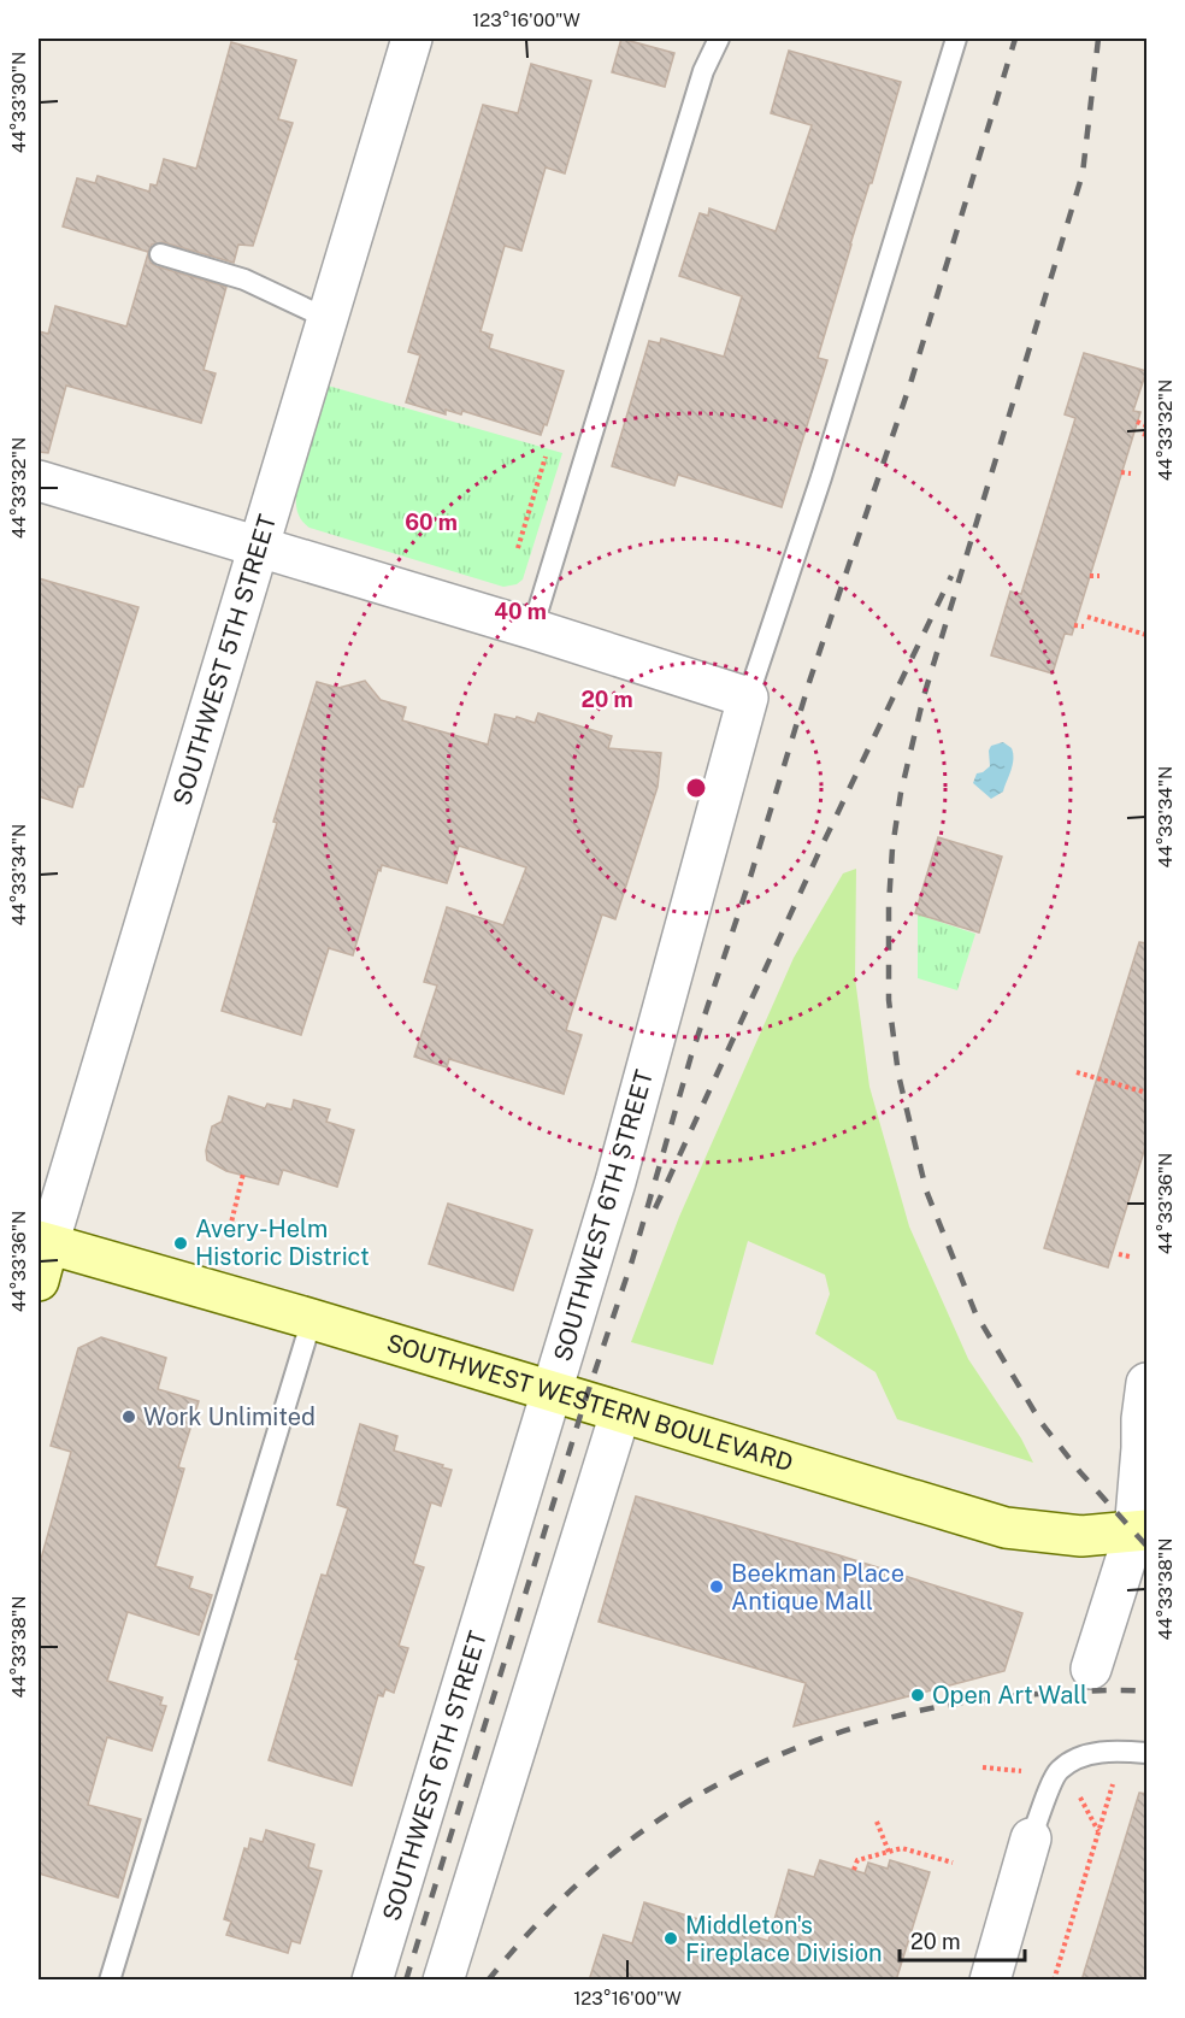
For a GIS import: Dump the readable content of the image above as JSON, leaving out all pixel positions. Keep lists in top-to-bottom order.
{
  "streets": {
    "main road": ["SOUTHWEST WESTERN BOULEVARD"],
    "street": ["SOUTHWEST 5TH STREET", "SOUTHWEST 6TH STREET"]
  },
  "crossings": [
    ["SOUTHWEST 5TH STREET", "SOUTHWEST WESTERN BOULEVARD"],
    ["SOUTHWEST 6TH STREET", "SOUTHWEST WESTERN BOULEVARD"]
  ],
  "places": [
    "Avery-Helm Historic District",
    "Work Unlimited",
    "Beekman Place Antique Mall",
    "Open Art Wall",
    "Middleton's Fireplace Division"
  ],
  "scale_bar": "20 m",
  "coordinates": [
    "123°16'00\"W",
    "44°33'30\"N",
    "44°33'32\"N",
    "44°33'34\"N",
    "44°33'36\"N",
    "44°33'38\"N"
  ],
  "rings": ["60 m", "40 m", "20 m"]
}
